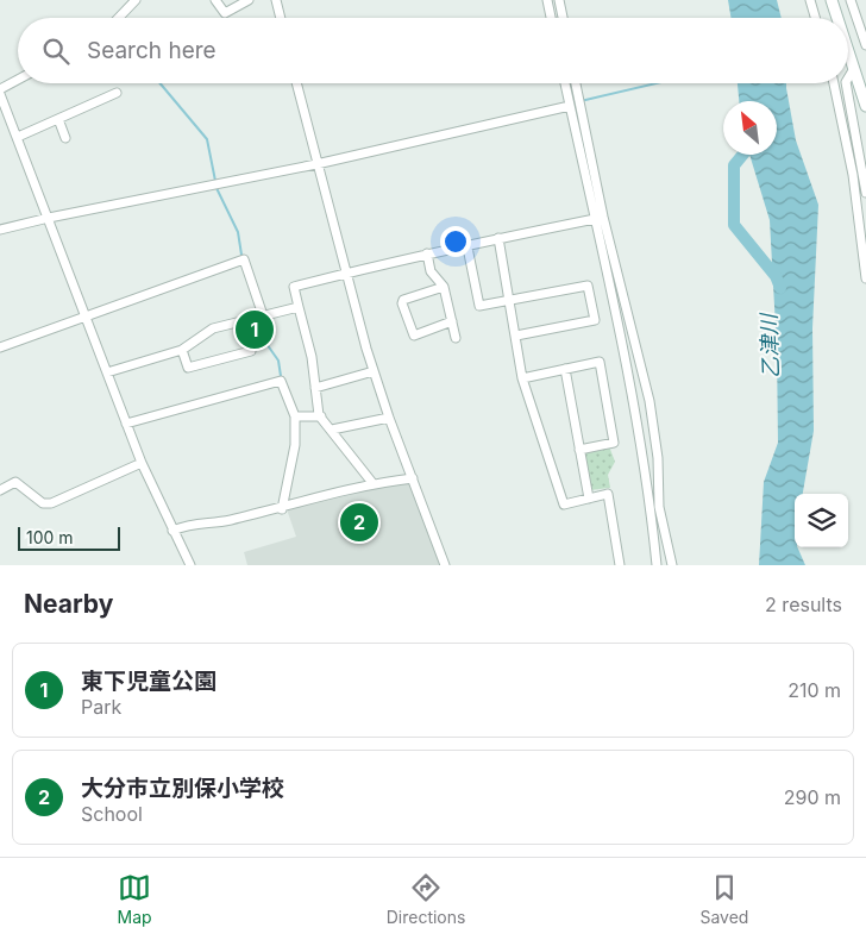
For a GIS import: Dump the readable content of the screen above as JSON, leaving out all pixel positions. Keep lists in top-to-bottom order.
{
  "water": ["乙津川"],
  "scale_bar": "100 m",
  "north": "top left",
  "page": {
    "search": "Search here",
    "pins": ["1", "2"],
    "scale": "100 m",
    "heading": ["Nearby", "2 results"],
    "list": [
      {
        "mark": "1",
        "name": "東下児童公園",
        "note": "Park",
        "value": "210 m"
      },
      {
        "mark": "2",
        "name": "大分市立別保小学校",
        "note": "School",
        "value": "290 m"
      }
    ],
    "nav": ["Map", "Directions", "Saved"]
  }
}
